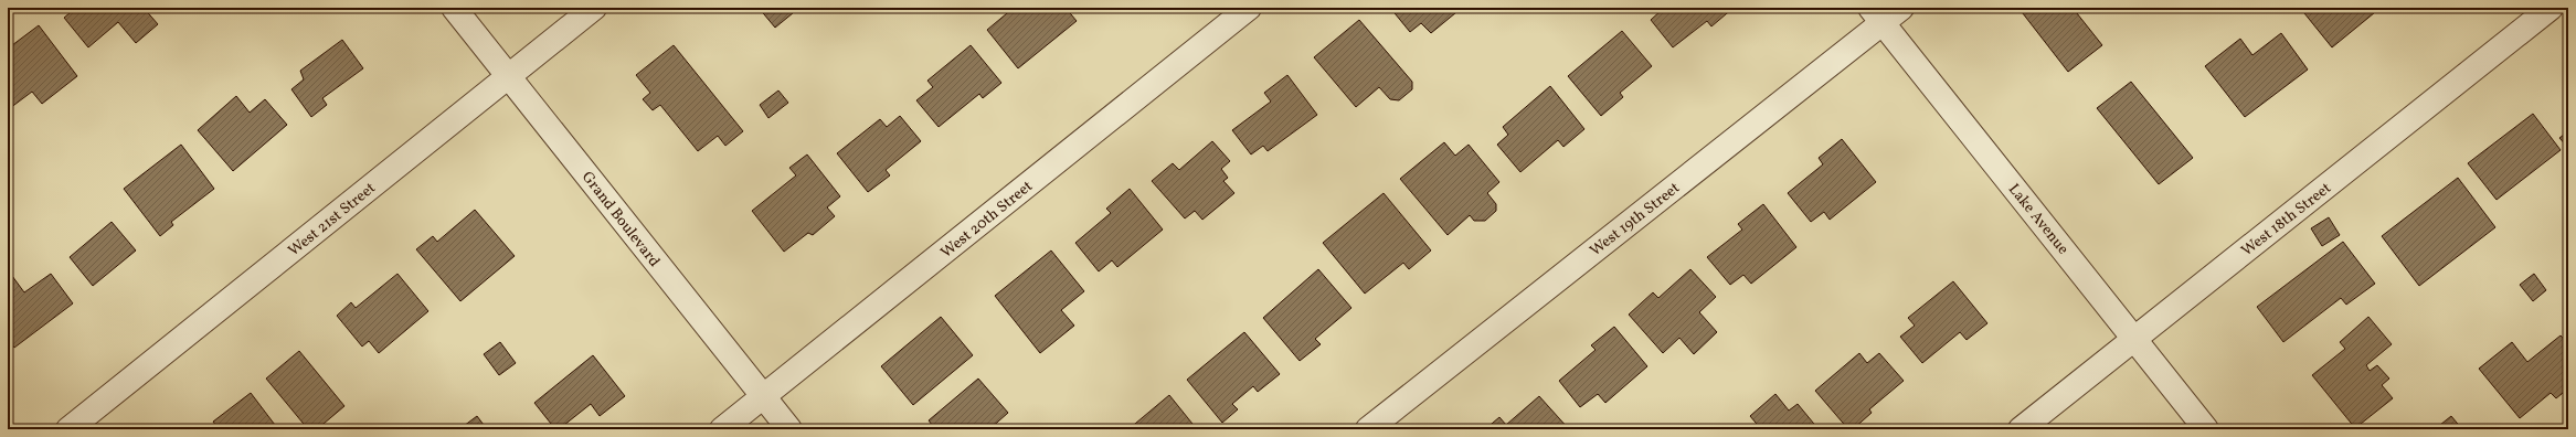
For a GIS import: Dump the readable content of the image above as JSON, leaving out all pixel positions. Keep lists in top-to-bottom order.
{
  "streets": {
    "street": [
      "West 21st Street",
      "Grand Boulevard",
      "West 20th Street",
      "West 19th Street",
      "Lake Avenue",
      "West 18th Street"
    ]
  },
  "crossings": [
    ["West 21st Street", "Grand Boulevard"],
    ["Grand Boulevard", "West 20th Street"],
    ["West 19th Street", "Lake Avenue"],
    ["Lake Avenue", "West 18th Street"]
  ]
}
